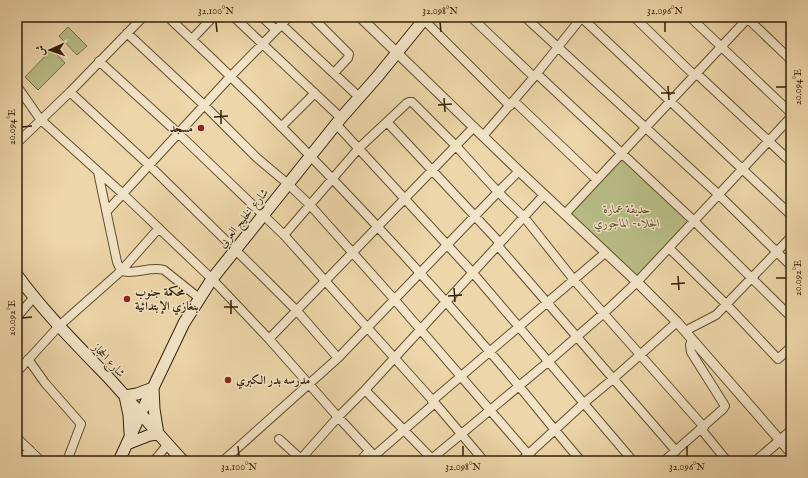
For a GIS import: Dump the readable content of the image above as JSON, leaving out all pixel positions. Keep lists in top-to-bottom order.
{
  "streets": {
    "main road": ["شارع الخليج العربي", "شارع الحجاز"]
  },
  "crossings": [
    ["شارع الخليج العربي", "شارع الحجاز"]
  ],
  "parks": ["حديقة عمارة الجلاء- الماجوري"],
  "places": ["مسجد", "محكمة جنوب بنغازي الإبتدائية", "مدرسه بدر الكبري"],
  "north": "left",
  "coordinates": [
    "32.100°N",
    "32.098°N",
    "32.096°N",
    "20.094°E",
    "20.092°E"
  ]
}
